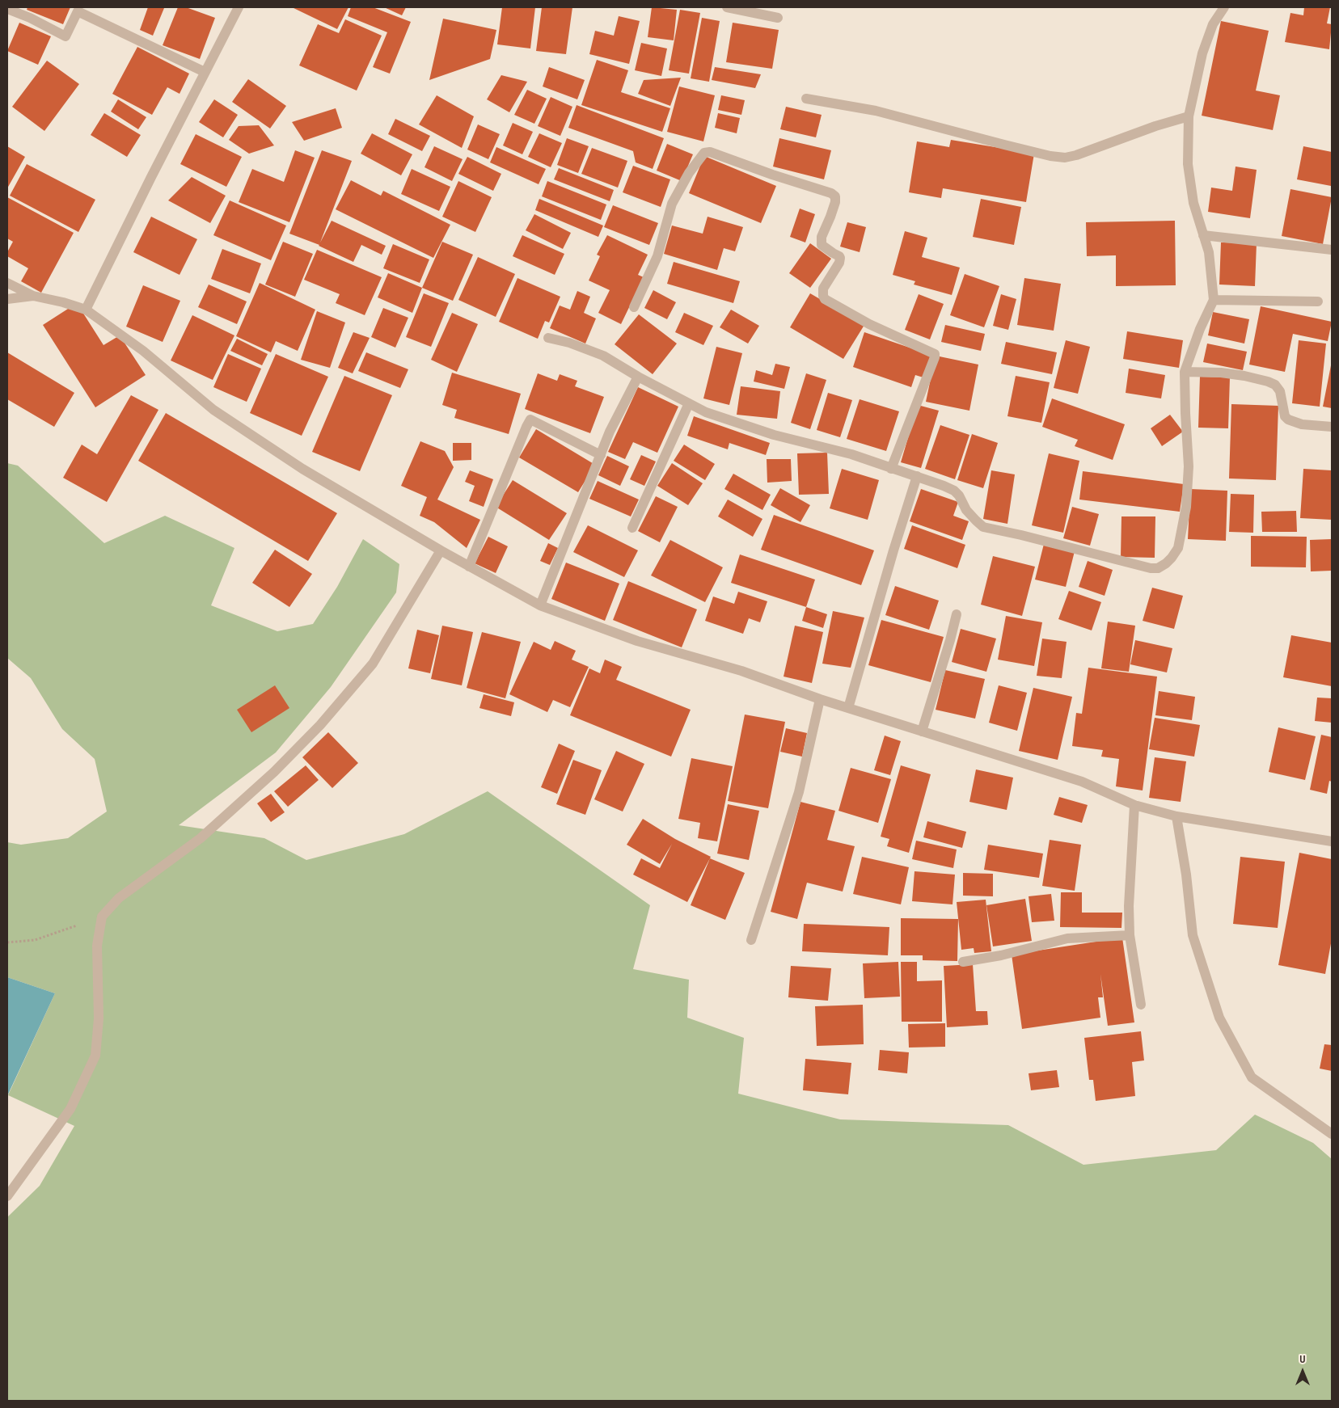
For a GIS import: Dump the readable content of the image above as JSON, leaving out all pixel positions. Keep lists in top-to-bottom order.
{
  "north": "top"
}
